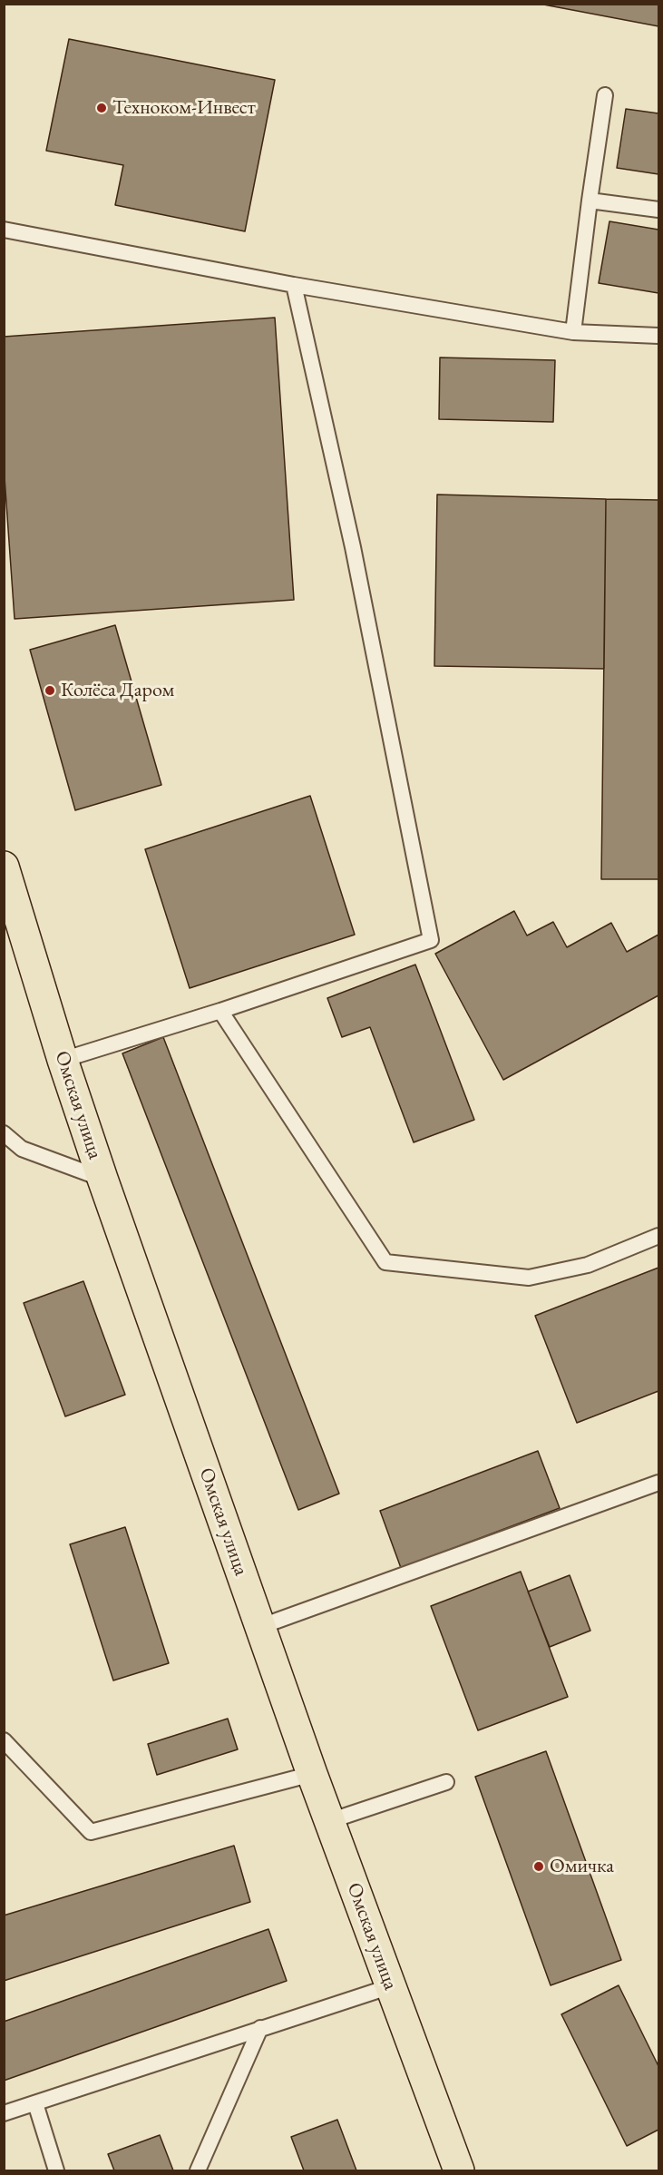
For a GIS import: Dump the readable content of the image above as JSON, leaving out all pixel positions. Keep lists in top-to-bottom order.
{
  "streets": {
    "main road": ["Омская улица"]
  },
  "places": ["Техноком-Инвест", "Колёса Даром", "Омичка"]
}
